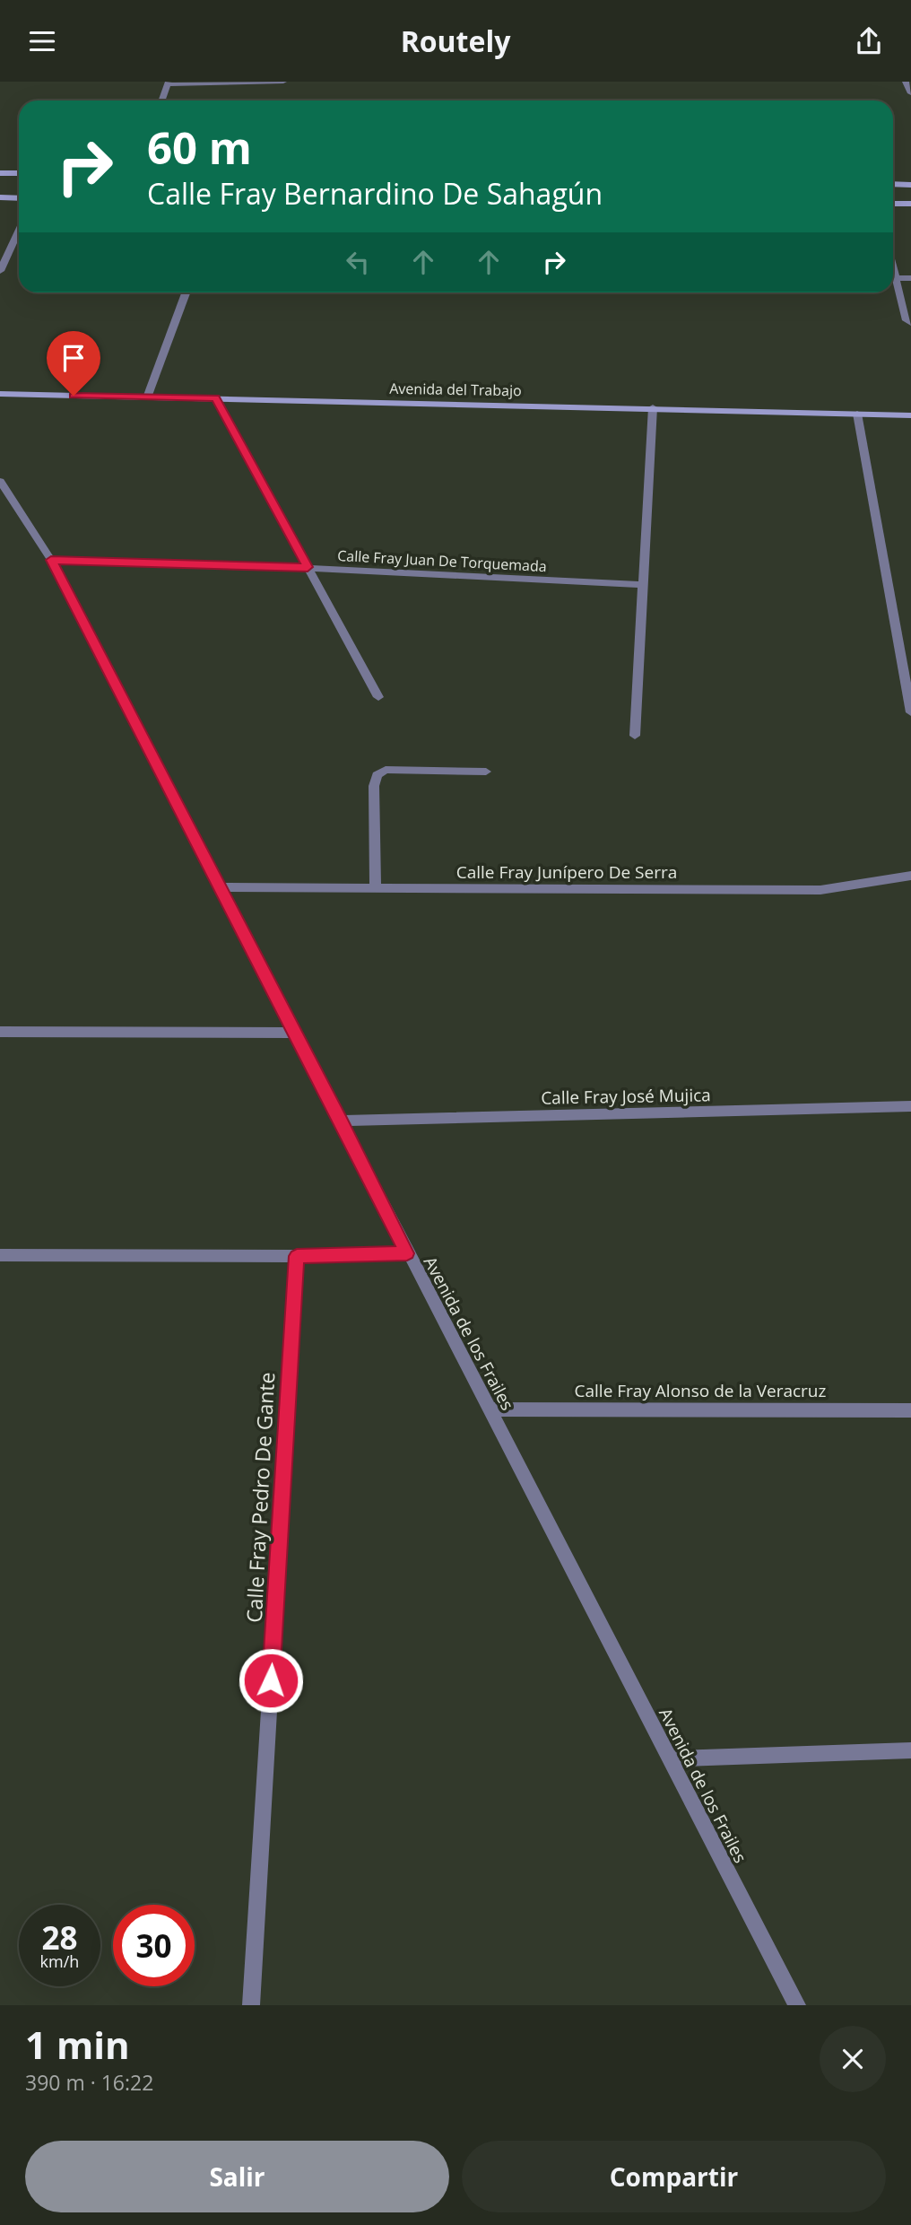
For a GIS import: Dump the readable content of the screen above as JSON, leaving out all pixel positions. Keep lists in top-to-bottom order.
{
  "streets": {
    "street": [
      "Avenida del Trabajo",
      "Calle Fray Juan De Torquemada",
      "Calle Fray Junípero De Serra",
      "Calle Fray José Mujica",
      "Avenida de los Frailes",
      "Calle Fray Alonso de la Veracruz",
      "Calle Fray Pedro De Gante"
    ]
  },
  "crossings": [
    ["Calle Fray Juan De Torquemada", "Avenida de los Frailes"],
    ["Calle Fray Junípero De Serra", "Avenida de los Frailes"],
    ["Calle Fray José Mujica", "Avenida de los Frailes"],
    ["Avenida de los Frailes", "Calle Fray Alonso de la Veracruz"]
  ],
  "page": {
    "header": "Routely",
    "turn": ["60 m", "Calle Fray Bernardino De Sahagún"],
    "speed": "28 km/h",
    "limit": "30",
    "heading": ["1 min", "390 m · 16:22"],
    "buttons": ["Salir", "Compartir"]
  }
}
